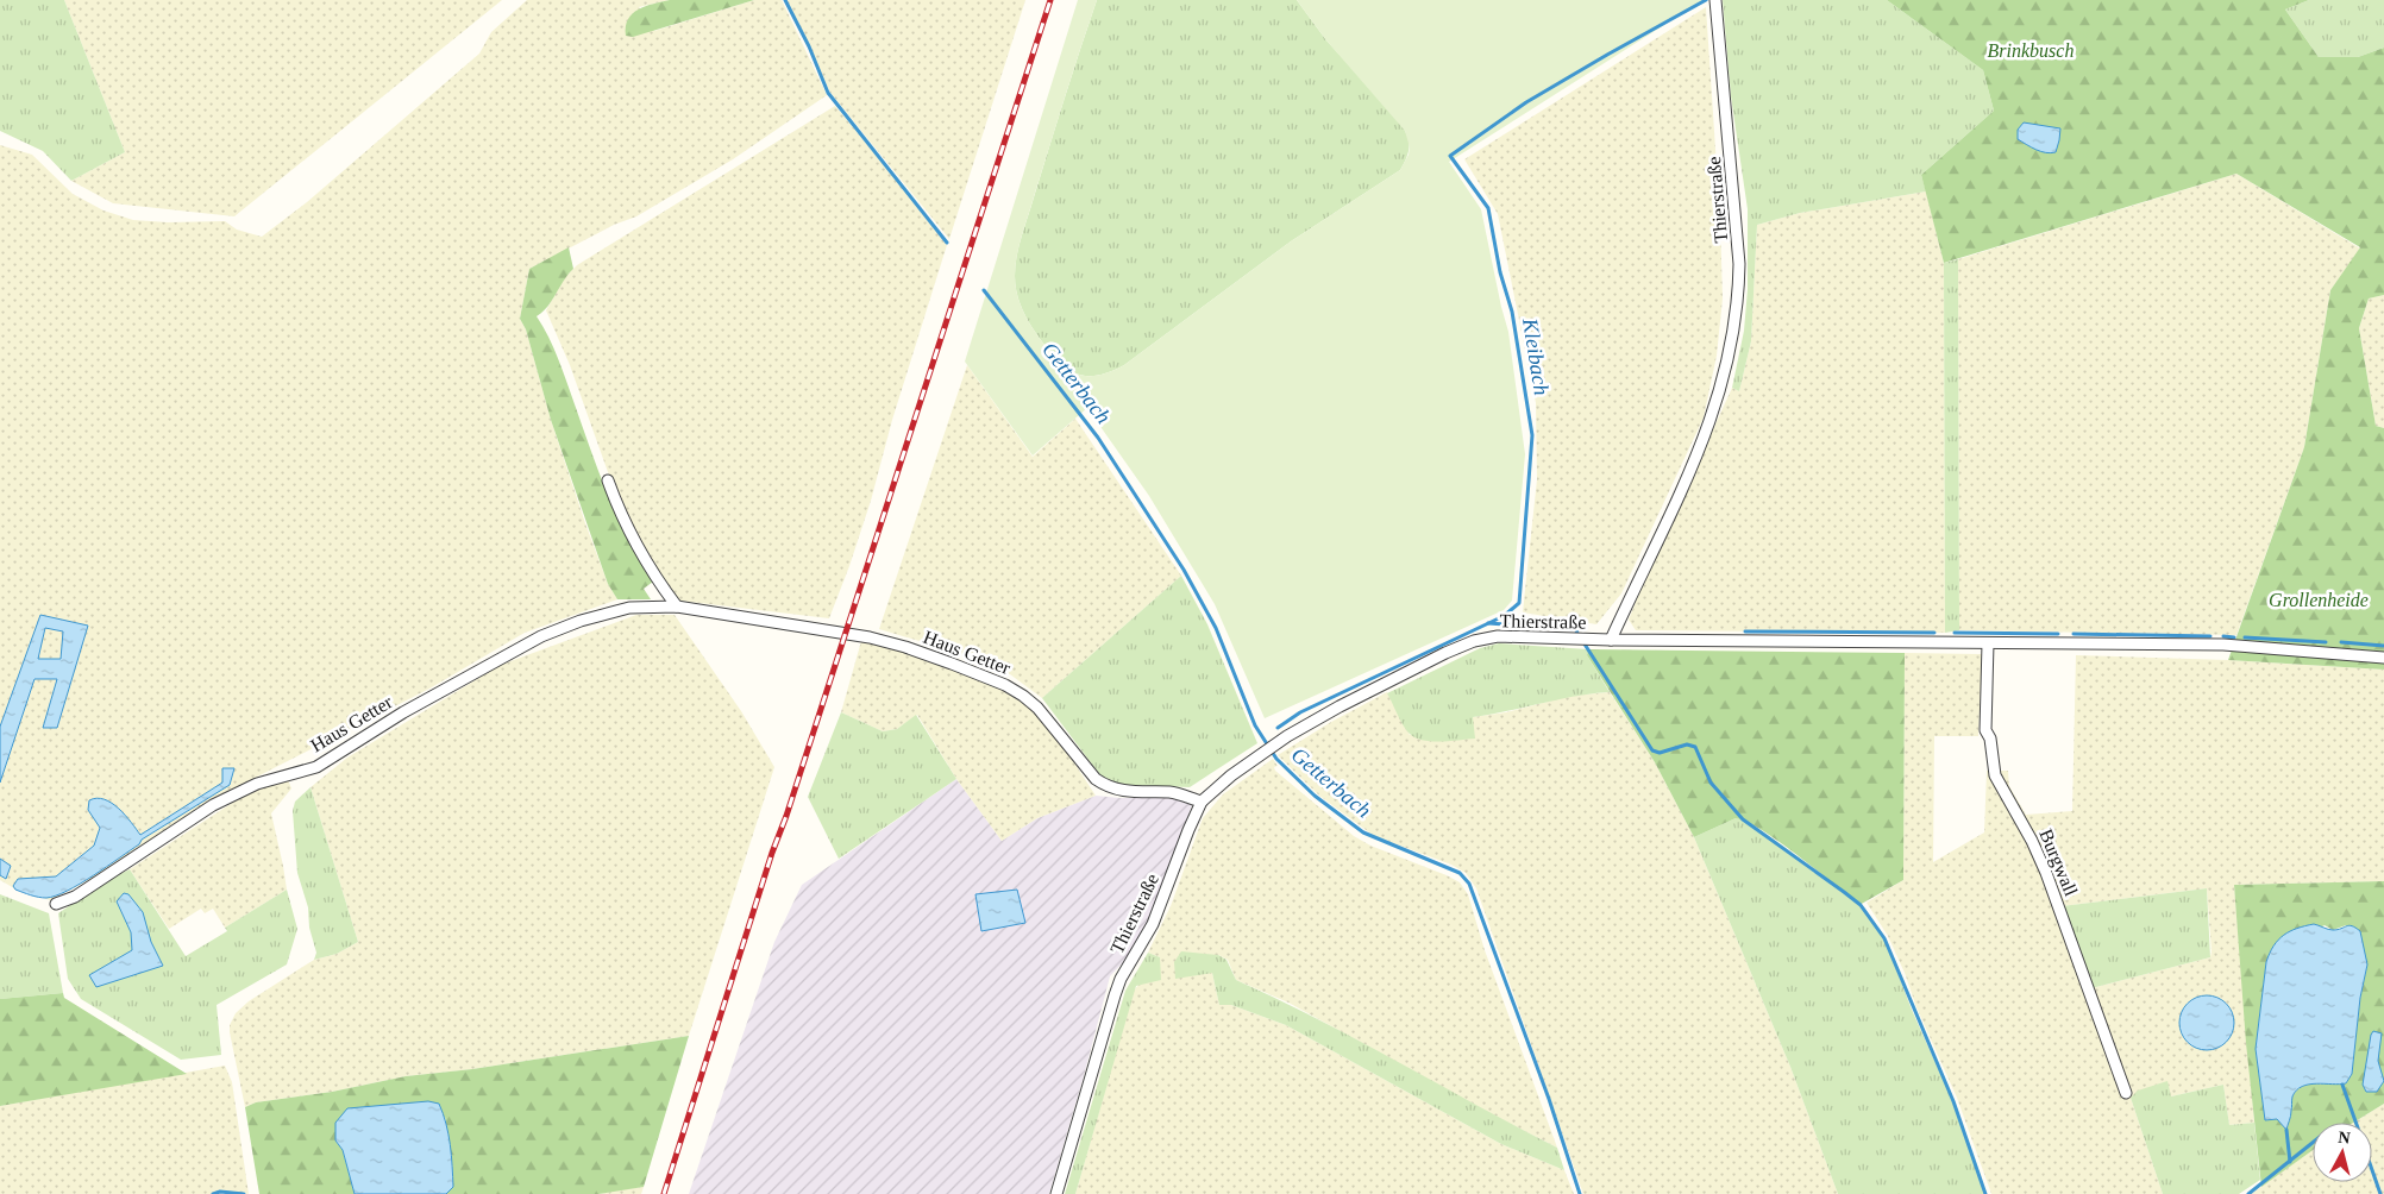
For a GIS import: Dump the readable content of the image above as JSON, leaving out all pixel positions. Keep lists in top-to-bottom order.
{
  "streets": {
    "street": ["Thierstraße", "Haus Getter", "Burgwall"]
  },
  "crossings": [
    ["Thierstraße", "Haus Getter"]
  ],
  "water": ["Kleibach", "Getterbach"],
  "parks": ["Brinkbusch", "Grollenheide"],
  "north": "top"
}
